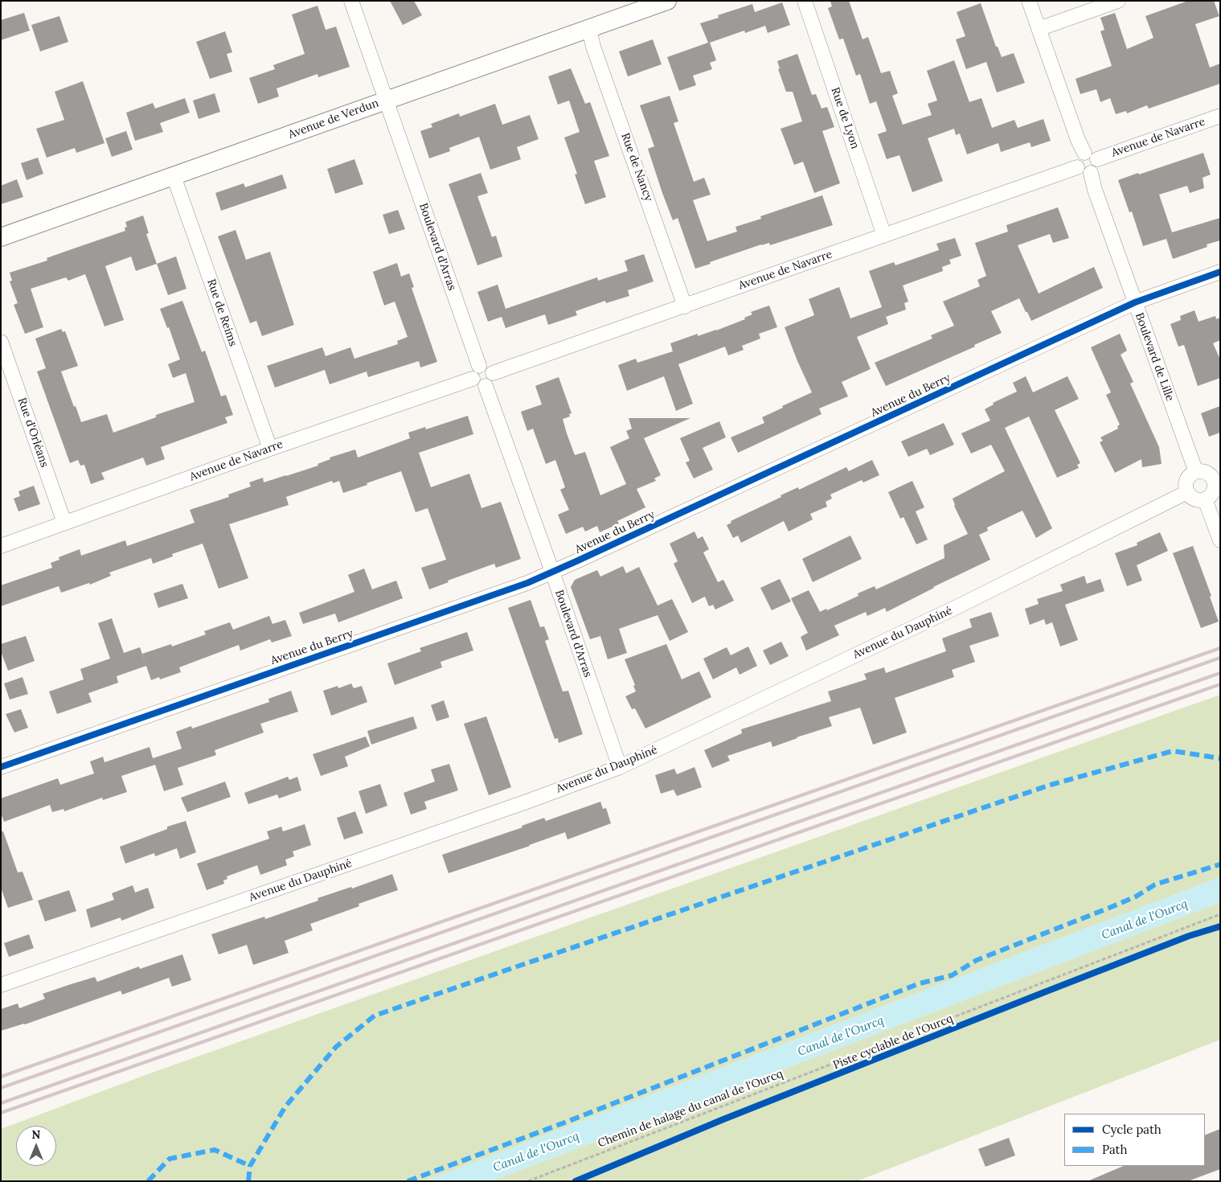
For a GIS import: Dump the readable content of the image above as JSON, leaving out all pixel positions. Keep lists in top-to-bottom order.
{
  "streets": {
    "street": [
      "Rue de Lyon",
      "Avenue de Verdun",
      "Avenue de Navarre",
      "Rue de Nancy",
      "Boulevard d'Arras",
      "Rue de Reims",
      "Boulevard de Lille",
      "Avenue du Berry",
      "Rue d'Orléans",
      "Avenue du Dauphiné"
    ],
    "path": ["Chemin de halage du canal de l'Ourcq"],
    "cycle path": ["Piste cyclable de l'Ourcq"]
  },
  "crossings": [
    ["Rue de Lyon", "Avenue de Navarre"],
    ["Avenue de Verdun", "Rue de Nancy"],
    ["Avenue de Verdun", "Boulevard d'Arras"],
    ["Avenue de Verdun", "Rue de Reims"],
    ["Avenue de Navarre", "Rue de Nancy"],
    ["Avenue de Navarre", "Boulevard d'Arras"],
    ["Avenue de Navarre", "Rue de Reims"],
    ["Avenue de Navarre", "Boulevard de Lille"],
    ["Avenue de Navarre", "Rue d'Orléans"],
    ["Boulevard d'Arras", "Avenue du Berry"],
    ["Boulevard d'Arras", "Avenue du Dauphiné"],
    ["Boulevard de Lille", "Avenue du Berry"],
    ["Boulevard de Lille", "Avenue du Dauphiné"]
  ],
  "water": ["Canal de l'Ourcq"],
  "legend": ["Cycle path", "Path"],
  "north": "top"
}
